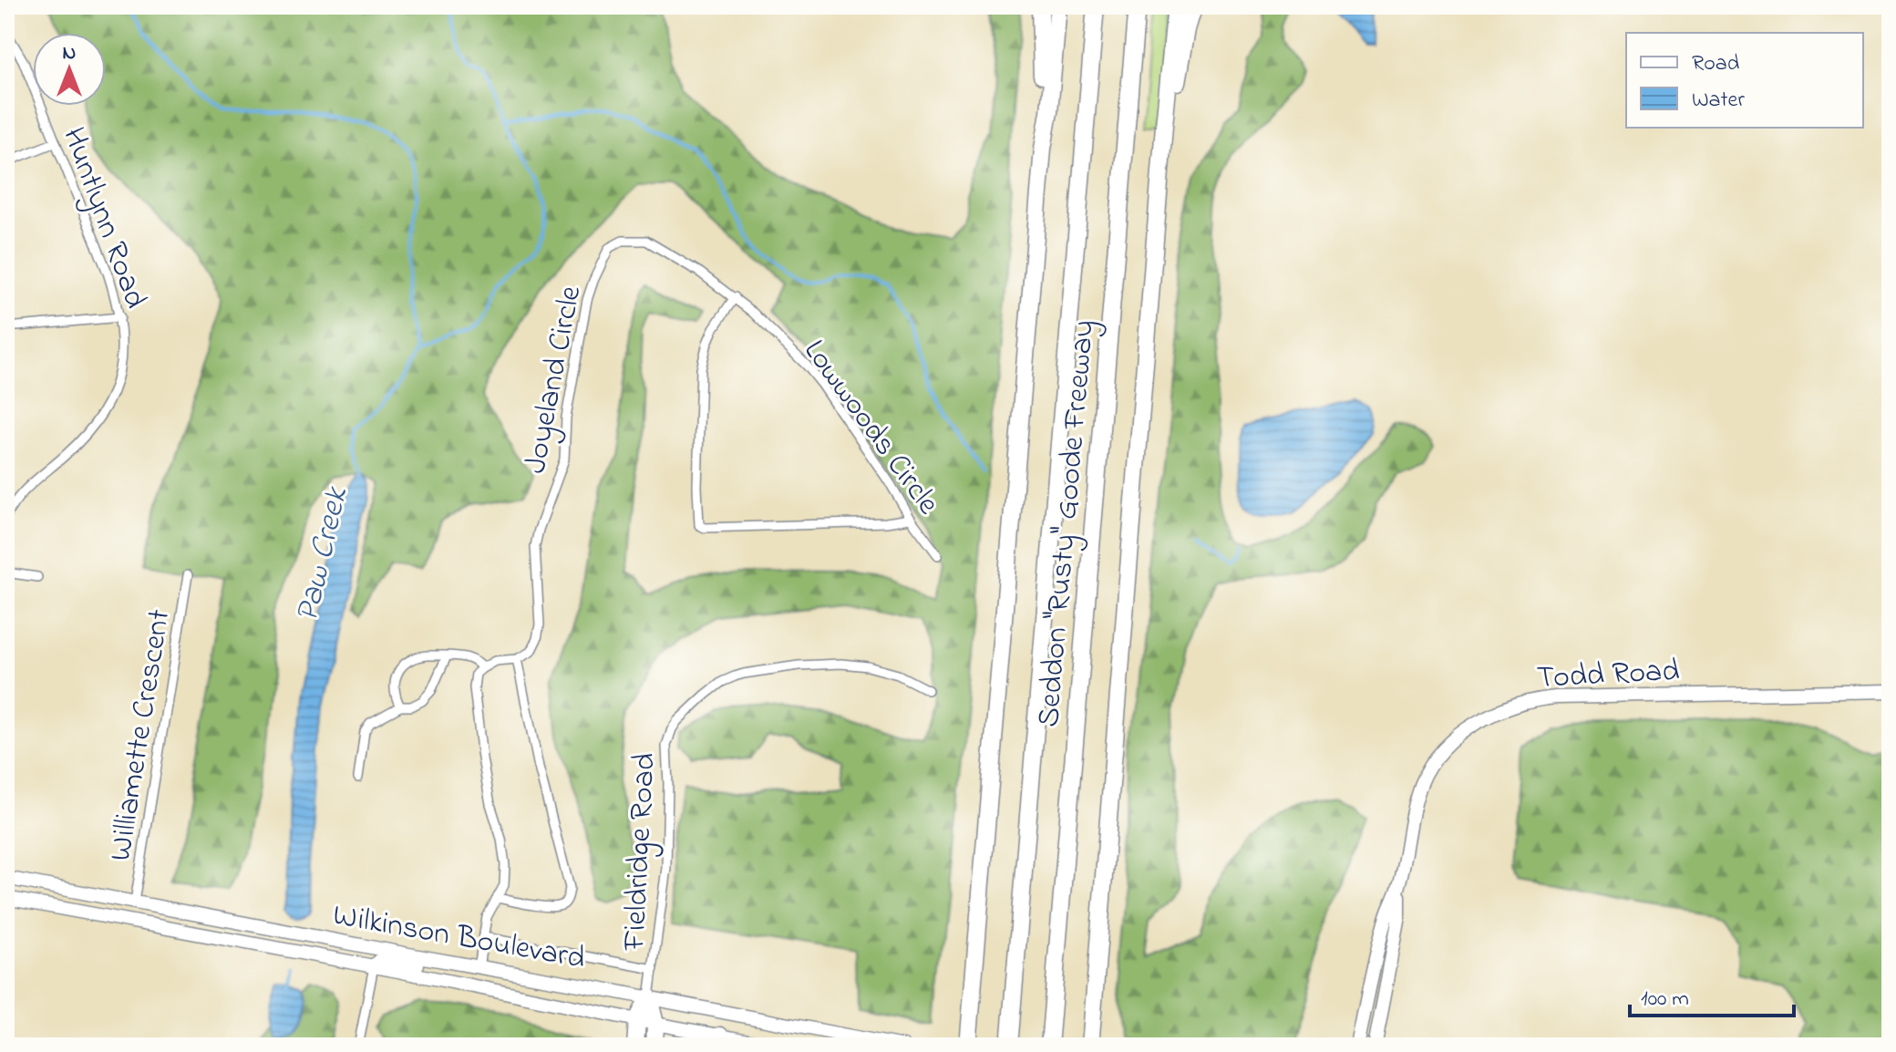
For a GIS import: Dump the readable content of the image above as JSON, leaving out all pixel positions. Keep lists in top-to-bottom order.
{
  "streets": {
    "highway": ["Seddon \"Rusty\" Goode Freeway"],
    "main road": ["Todd Road", "Wilkinson Boulevard"],
    "street": [
      "Huntlynn Road",
      "Joyeland Circle",
      "Lowwoods Circle",
      "Williamette Crescent",
      "Fieldridge Road"
    ]
  },
  "crossings": [
    ["Joyeland Circle", "Lowwoods Circle"],
    ["Williamette Crescent", "Wilkinson Boulevard"],
    ["Fieldridge Road", "Wilkinson Boulevard"]
  ],
  "water": ["Paw Creek"],
  "legend": ["Road", "Water"],
  "scale_bar": "100 m",
  "north": "top"
}
